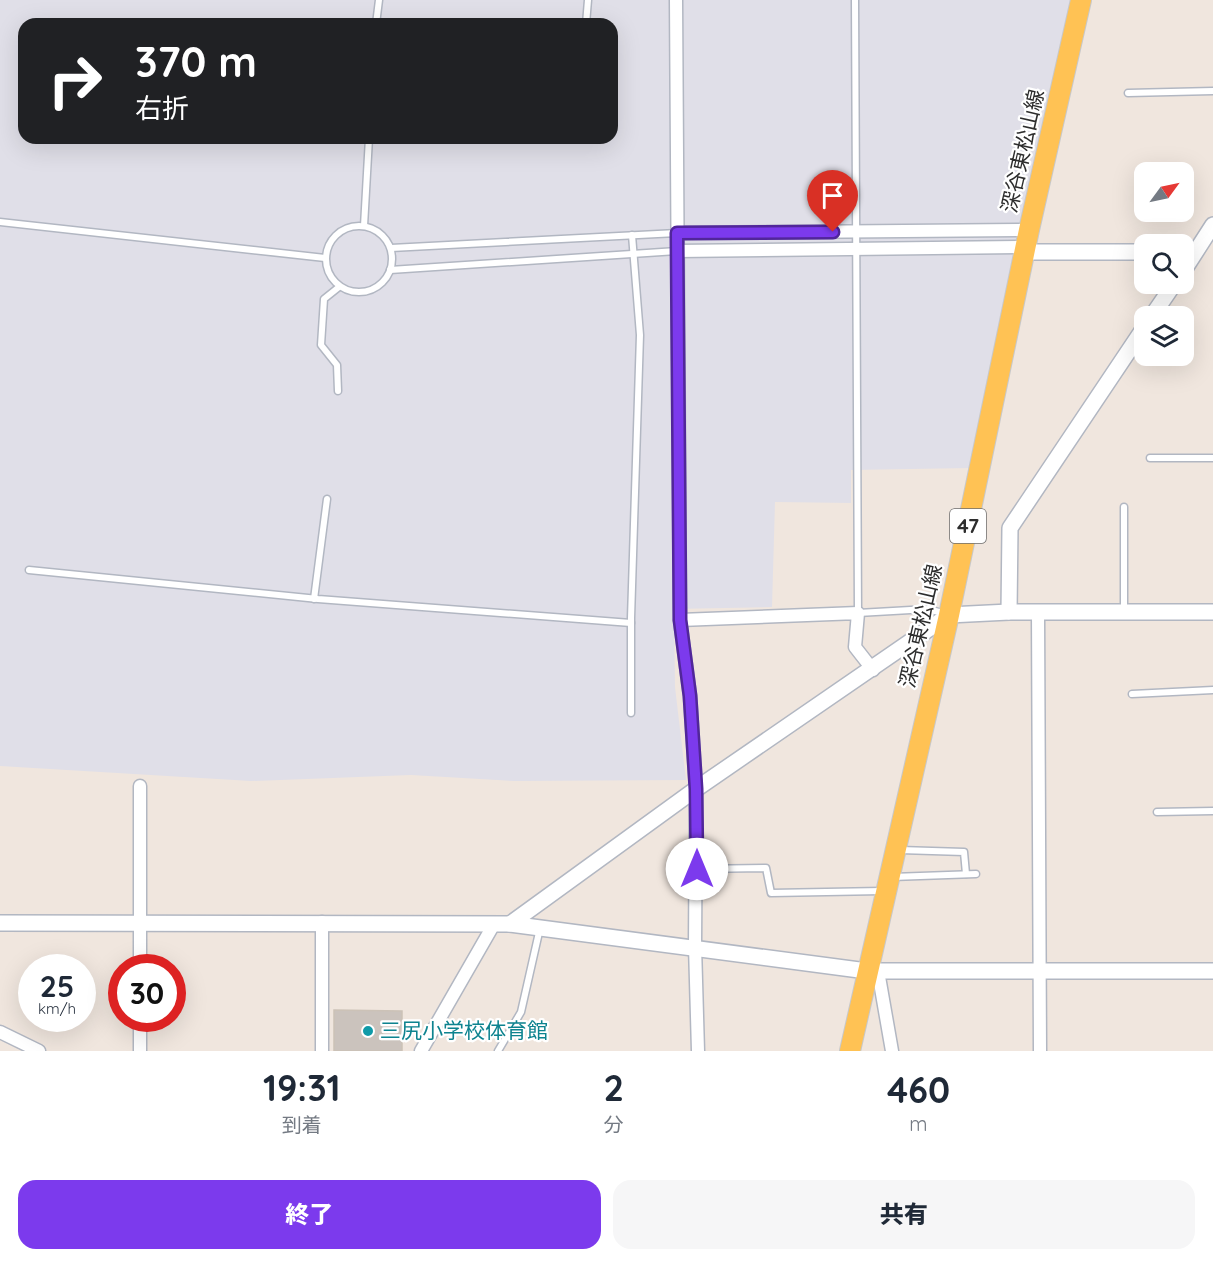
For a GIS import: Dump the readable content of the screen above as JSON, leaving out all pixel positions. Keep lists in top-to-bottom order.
{
  "streets": {
    "main road": ["深谷東松山線", "47"]
  },
  "places": ["三尻小学校体育館"],
  "north": "top right",
  "page": {
    "turn": ["370 m", "右折"],
    "speed": "25 km/h",
    "limit": "30",
    "eta": [
      "19:31",
      "到着",
      "2",
      "分",
      "460",
      "m"
    ],
    "buttons": ["終了", "共有"]
  }
}
